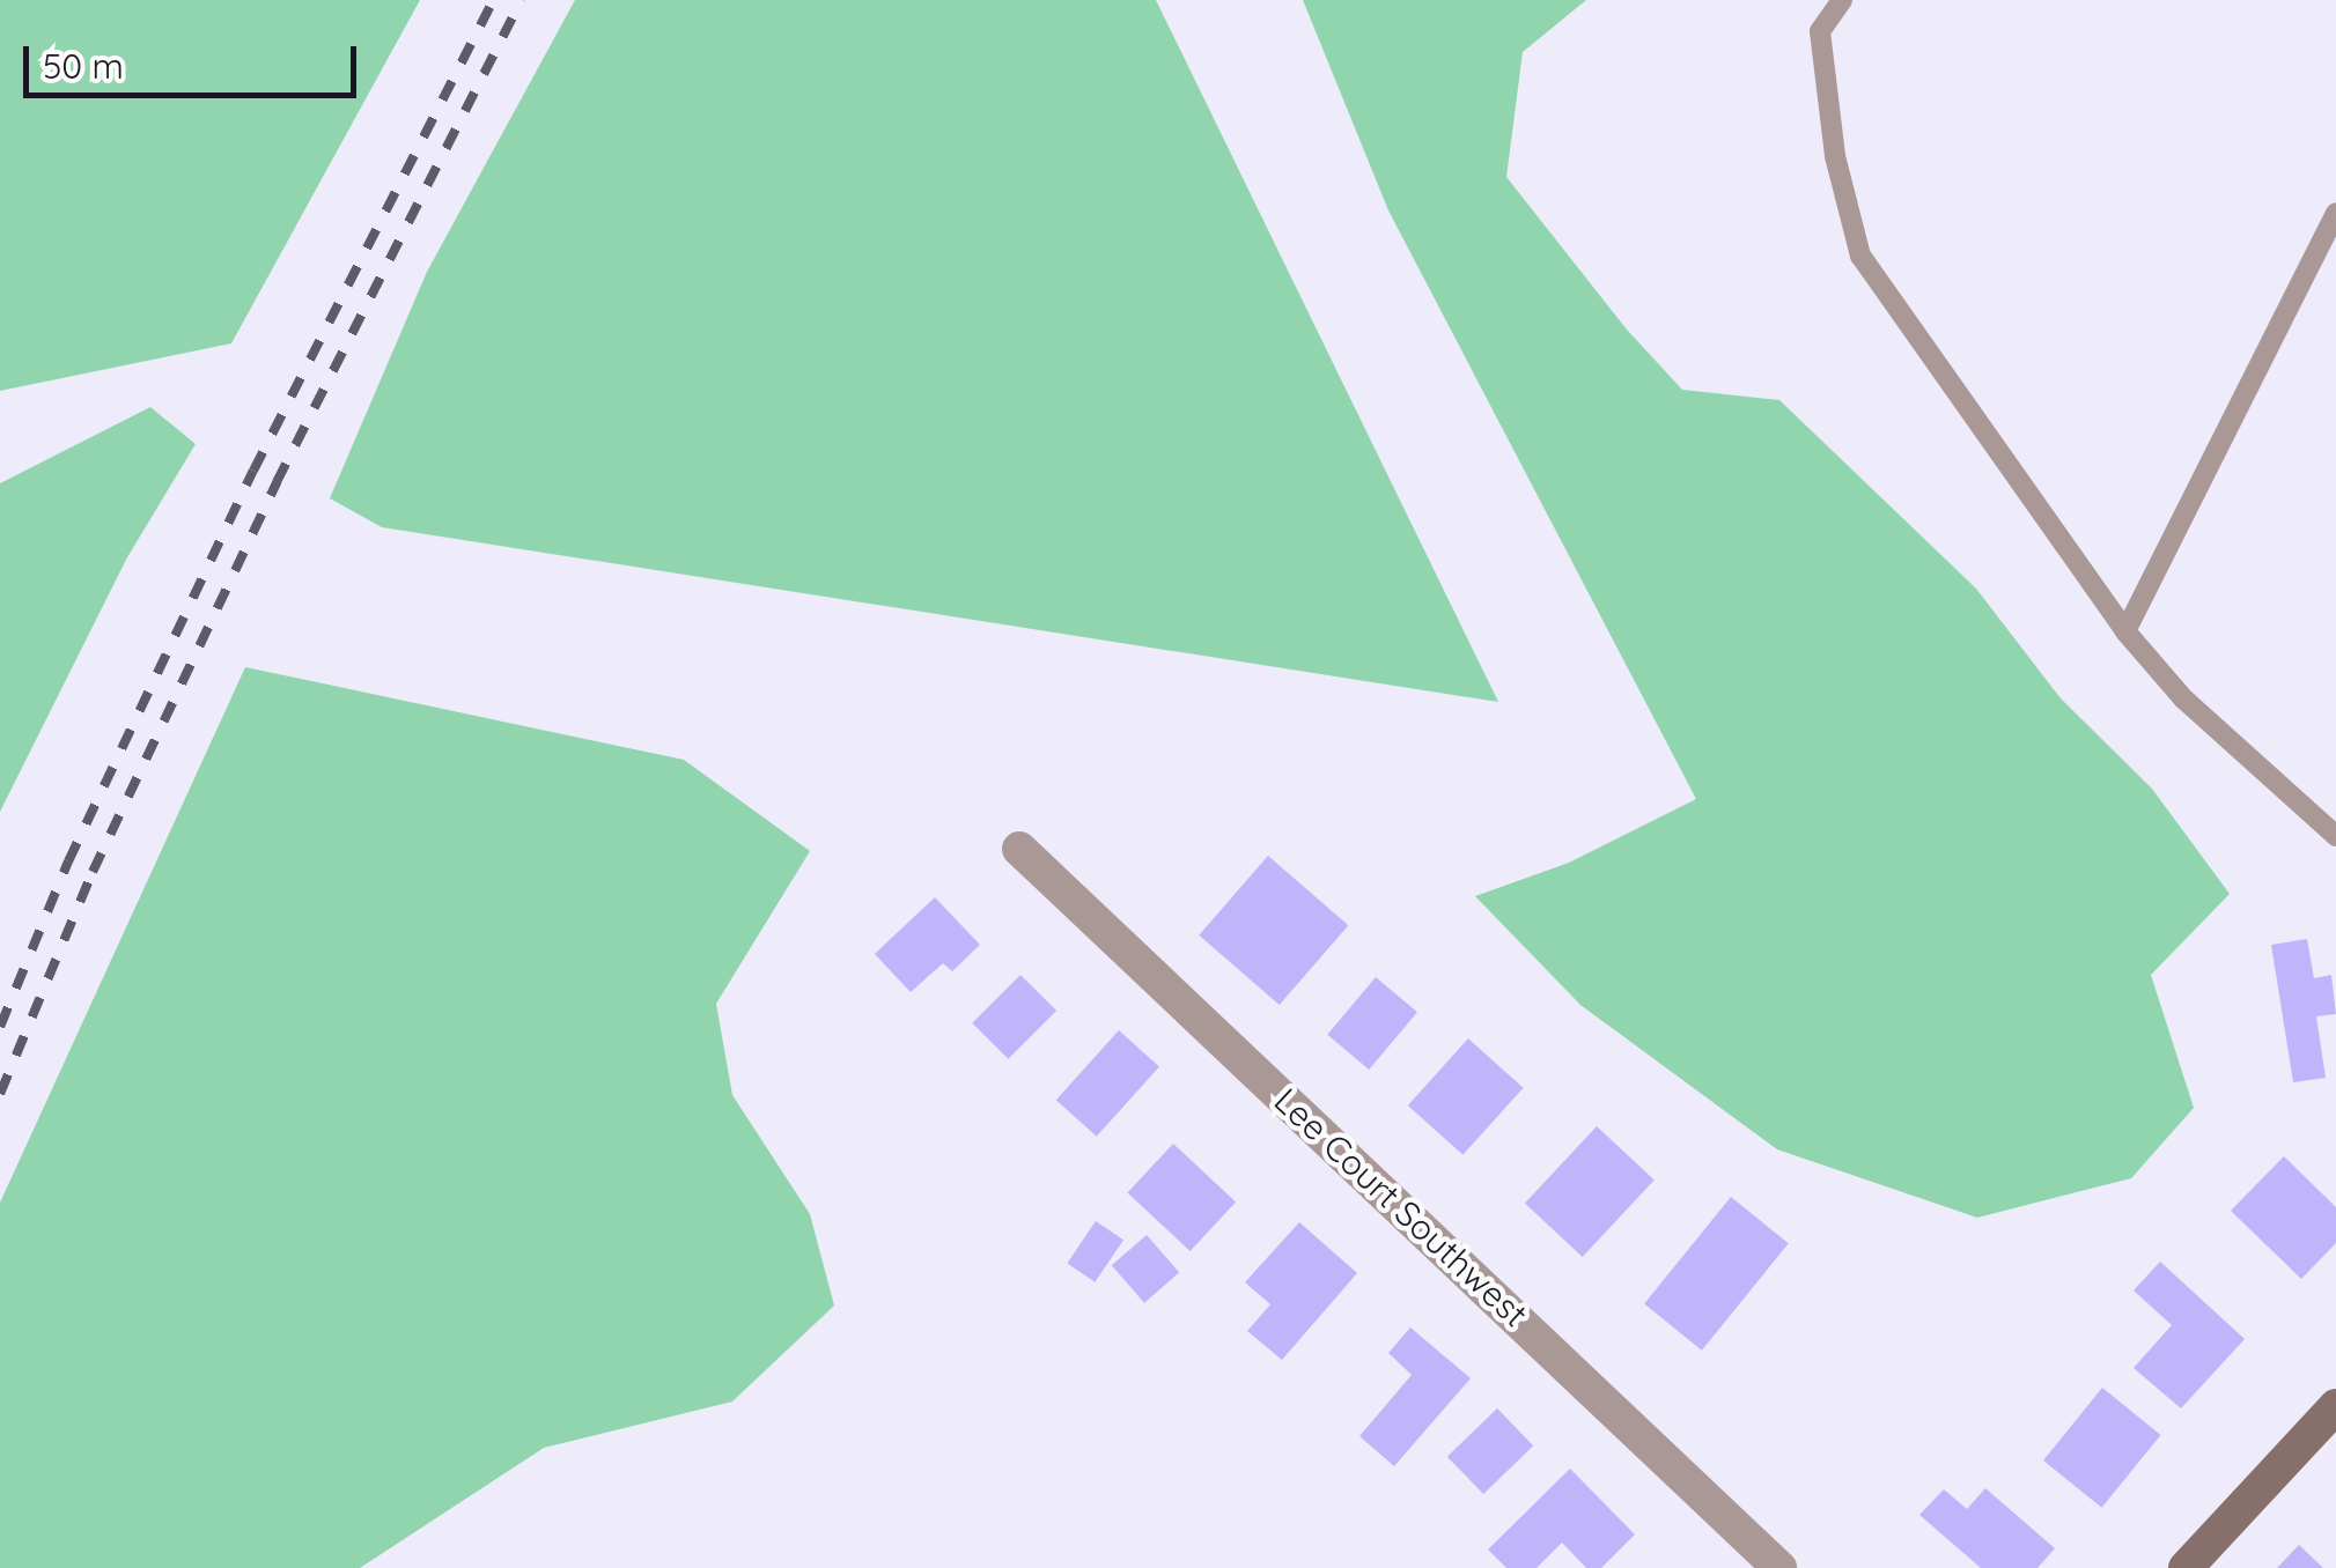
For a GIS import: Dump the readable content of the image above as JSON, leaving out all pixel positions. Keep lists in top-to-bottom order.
{
  "streets": {
    "street": ["Lee Court Southwest"]
  },
  "scale_bar": "50 m"
}
